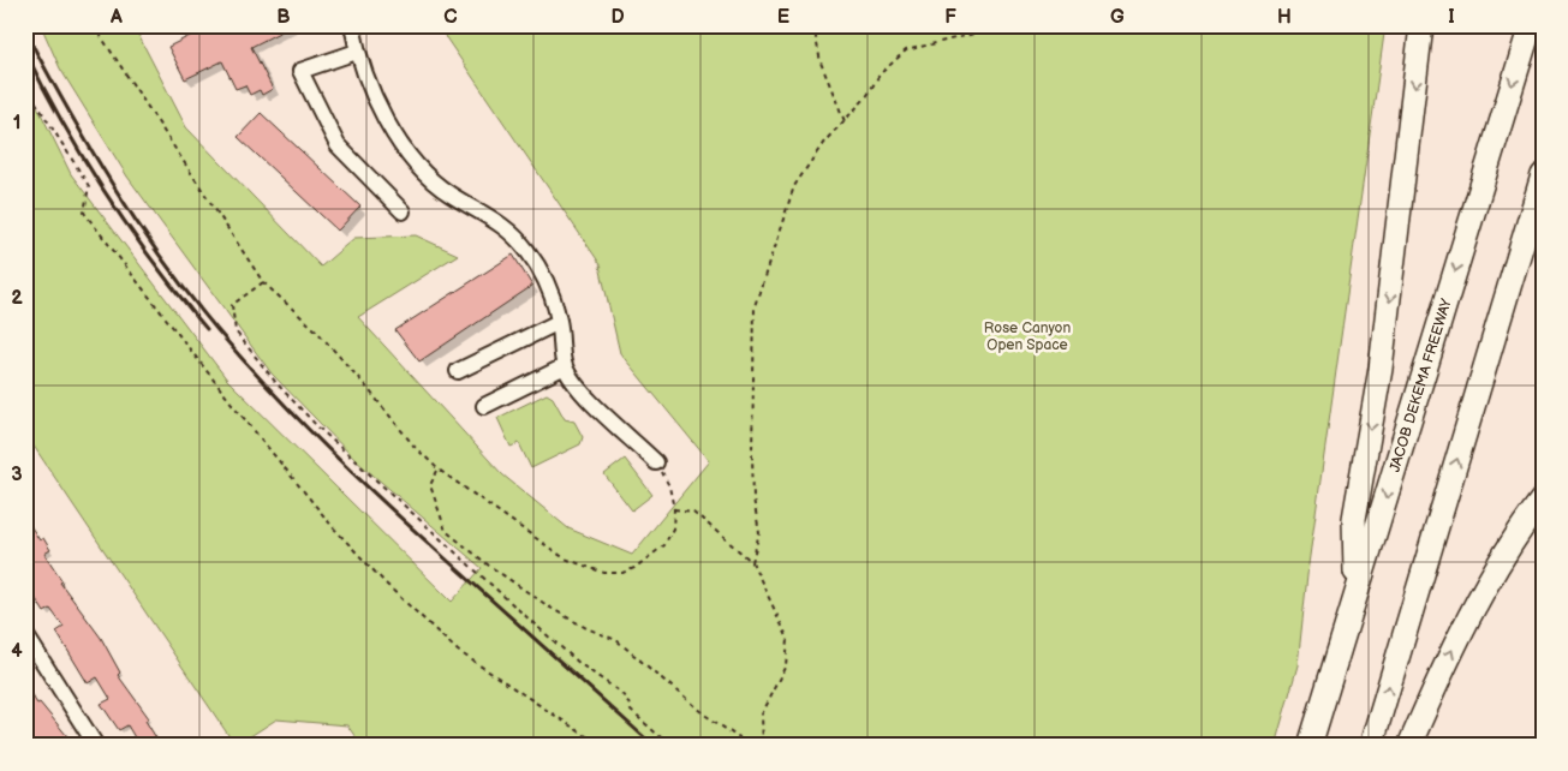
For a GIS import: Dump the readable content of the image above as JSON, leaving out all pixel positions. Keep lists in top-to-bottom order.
{
  "streets": {
    "highway": ["JACOB DEKEMA FREEWAY"]
  },
  "parks": ["Rose Canyon Open Space"],
  "grid": {
    "columns": [
      "A",
      "B",
      "C",
      "D",
      "E",
      "F",
      "G",
      "H",
      "I"
    ],
    "rows": [
      "1",
      "2",
      "3",
      "4"
    ]
  }
}
